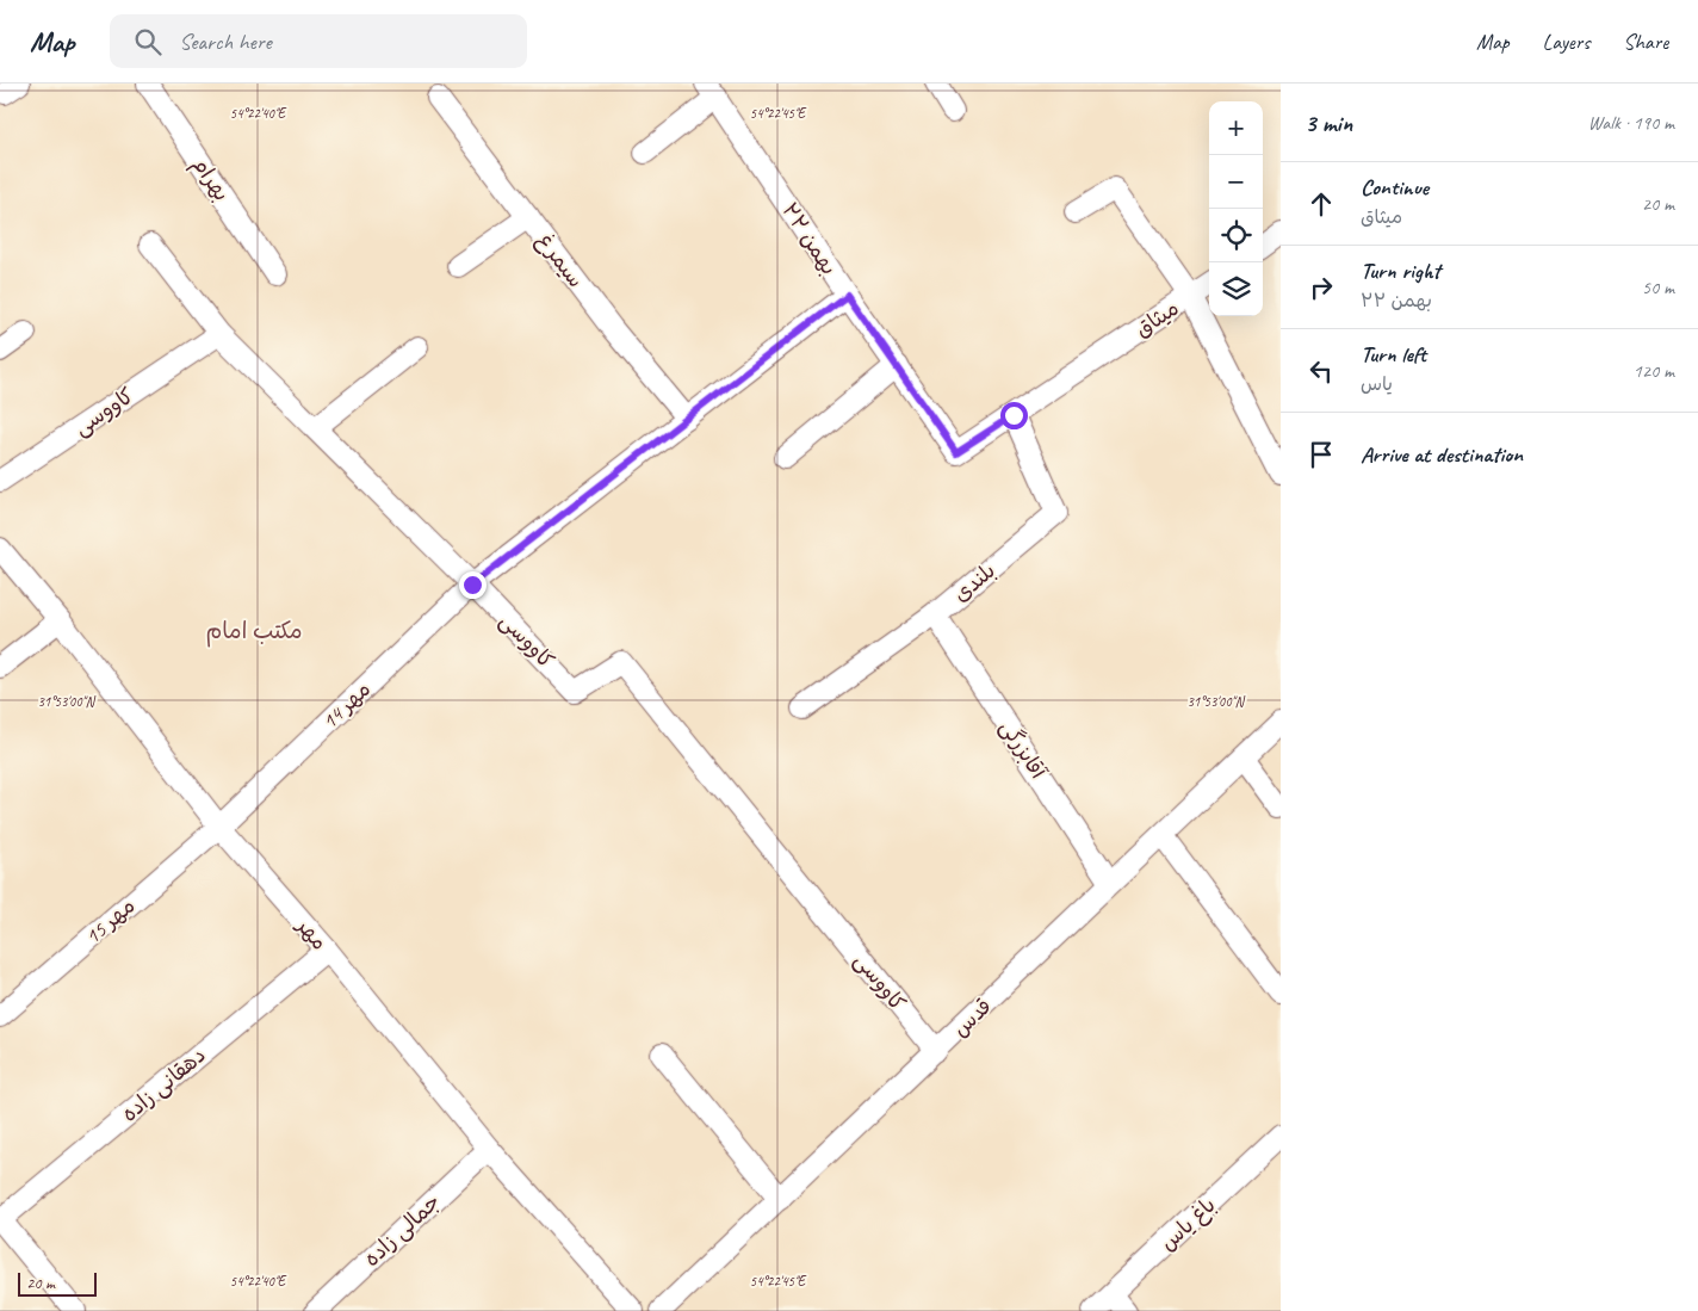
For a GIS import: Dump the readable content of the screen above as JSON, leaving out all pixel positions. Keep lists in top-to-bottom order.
{
  "streets": {
    "street": [
      "بهرام",
      "۲۲ بهمن",
      "سیمرغ",
      "میثاق",
      "کاووسی",
      "بلندی",
      "مهر 14",
      "آقابزرگی",
      "مهر 15",
      "مهر",
      "قدس",
      "دهقانی زاده",
      "باغ یاس",
      "جمالی زاده"
    ]
  },
  "crossings": [
    ["۲۲ بهمن", "میثاق"],
    ["۲۲ بهمن", "مهر 14"],
    ["سیمرغ", "مهر 14"],
    ["میثاق", "بلندی"],
    ["کاووسی", "مهر 14"],
    ["کاووسی", "قدس"],
    ["بلندی", "آقابزرگی"],
    ["مهر 14", "مهر 15"],
    ["مهر 14", "مهر"],
    ["آقابزرگی", "قدس"],
    ["مهر 15", "مهر"],
    ["مهر", "دهقانی زاده"],
    ["مهر", "جمالی زاده"]
  ],
  "districts": ["مکتب امام"],
  "scale_bar": "20 m",
  "page": {
    "header": "Map",
    "search": "Search here",
    "nav": ["Map", "Layers", "Share"],
    "heading": ["3 min", "Walk · 190 m"],
    "map_buttons": ["+", "−"],
    "list": [
      ["Continue", "میثاق", "20 m"],
      ["Turn right", "۲۲ بهمن", "50 m"],
      ["Turn left", "یاس", "120 m"],
      "Arrive at destination"
    ],
    "scale": "20 m"
  },
  "coordinates": ["54°22'40\"E", "54°22'45\"E", "31°53'00\"N"]
}
